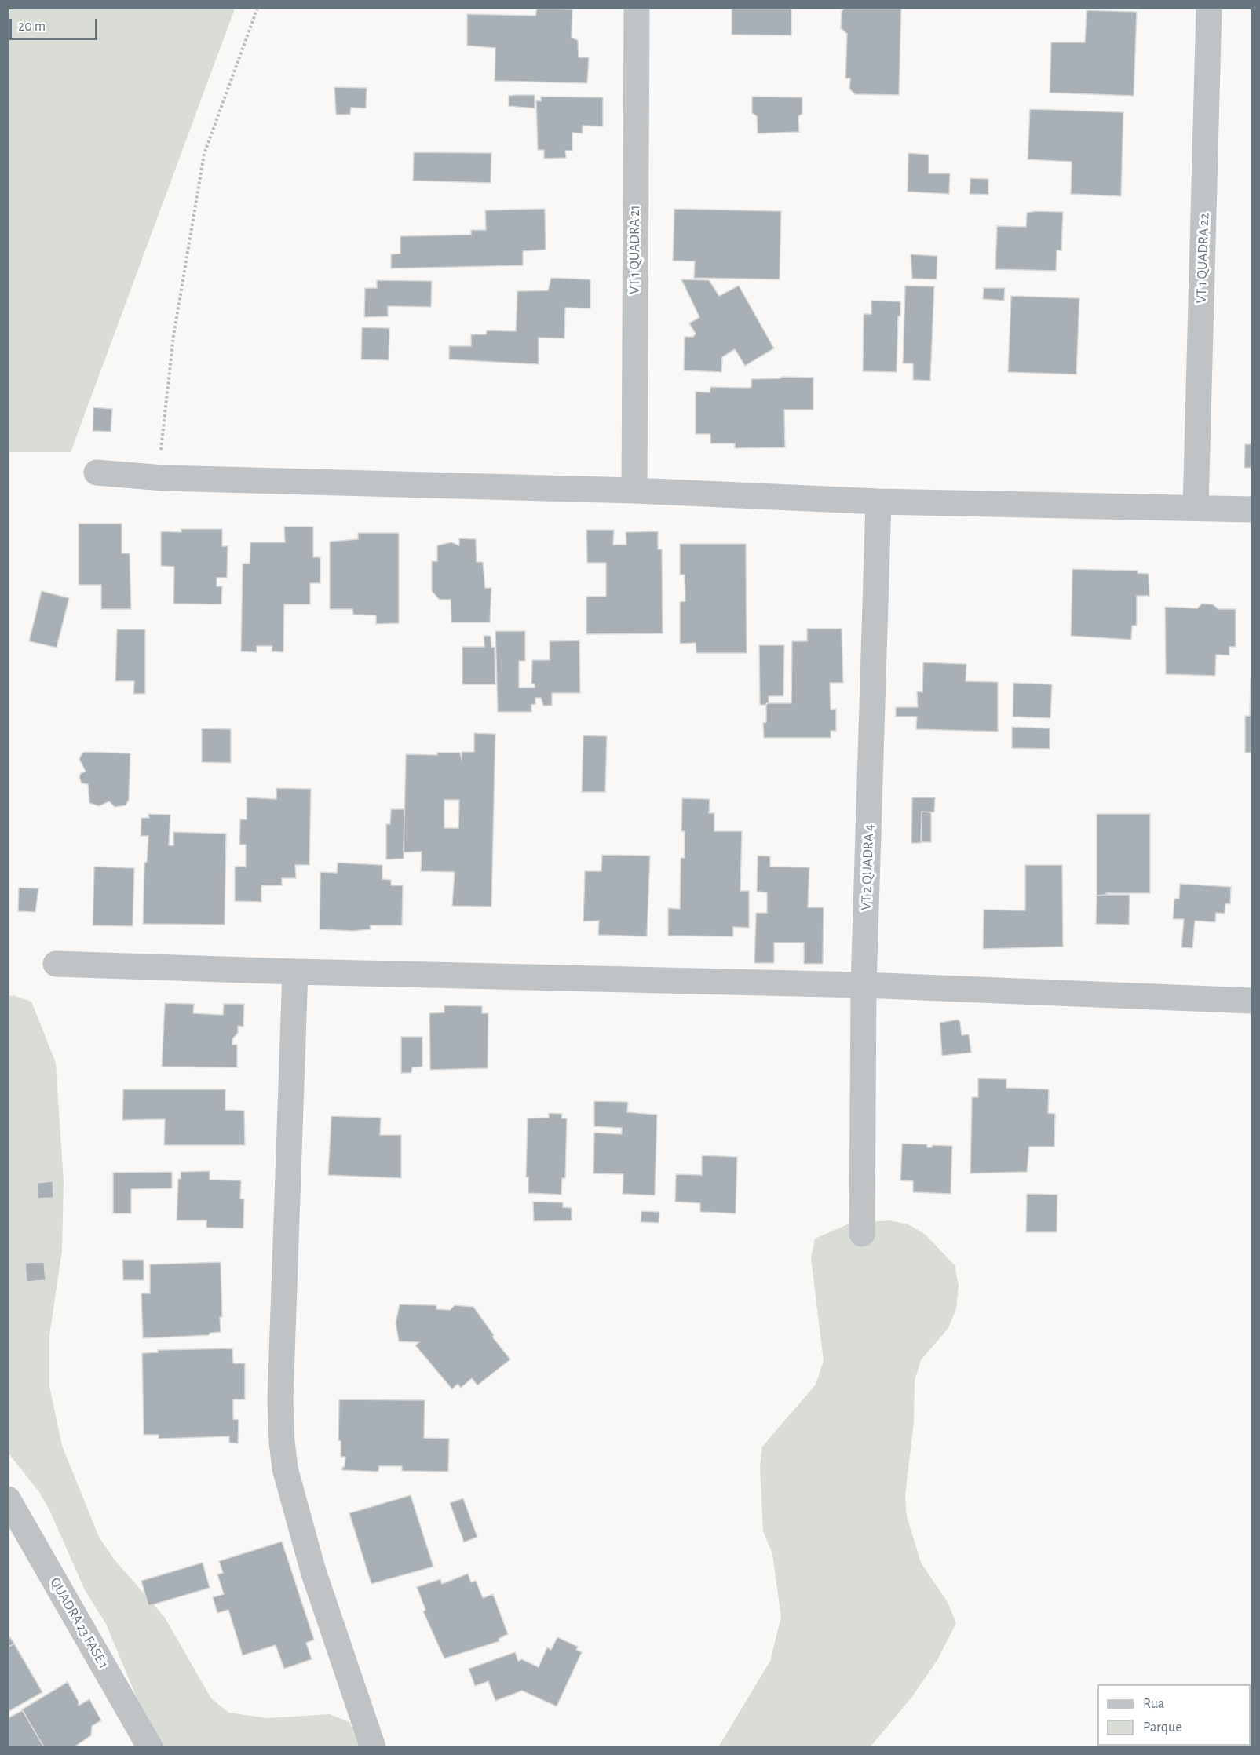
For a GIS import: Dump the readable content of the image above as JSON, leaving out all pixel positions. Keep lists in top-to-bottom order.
{
  "streets": {
    "street": [
      "VT 1 QUADRA 21",
      "VT 1 QUADRA 22",
      "VT 2 QUADRA 4",
      "QUADRA 23 FASE 1"
    ]
  },
  "legend": ["Rua", "Parque"],
  "scale_bar": "20 m"
}
